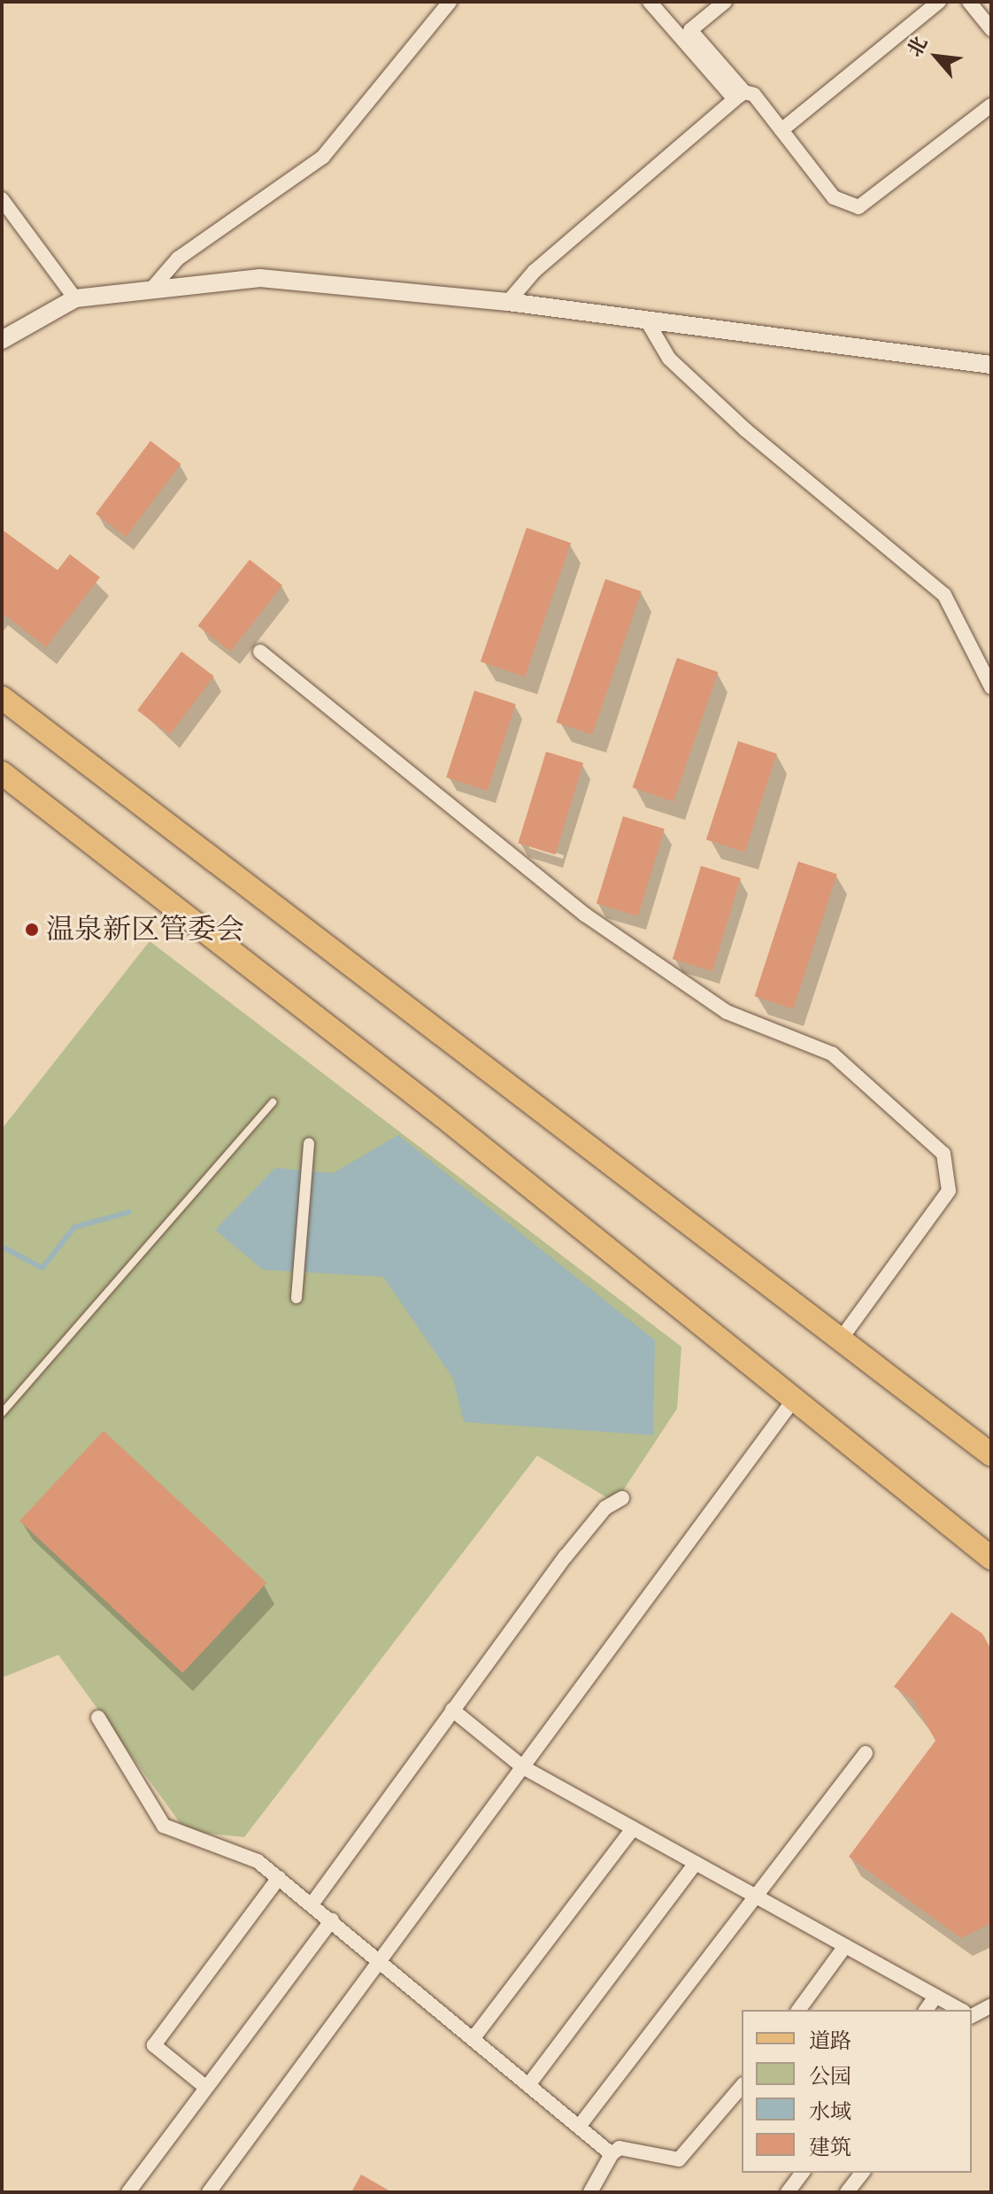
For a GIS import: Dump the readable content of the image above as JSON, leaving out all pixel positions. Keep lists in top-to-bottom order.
{
  "places": ["温泉新区管委会"],
  "legend": [
    "道路",
    "公园",
    "水域",
    "建筑"
  ],
  "north": "top left"
}
